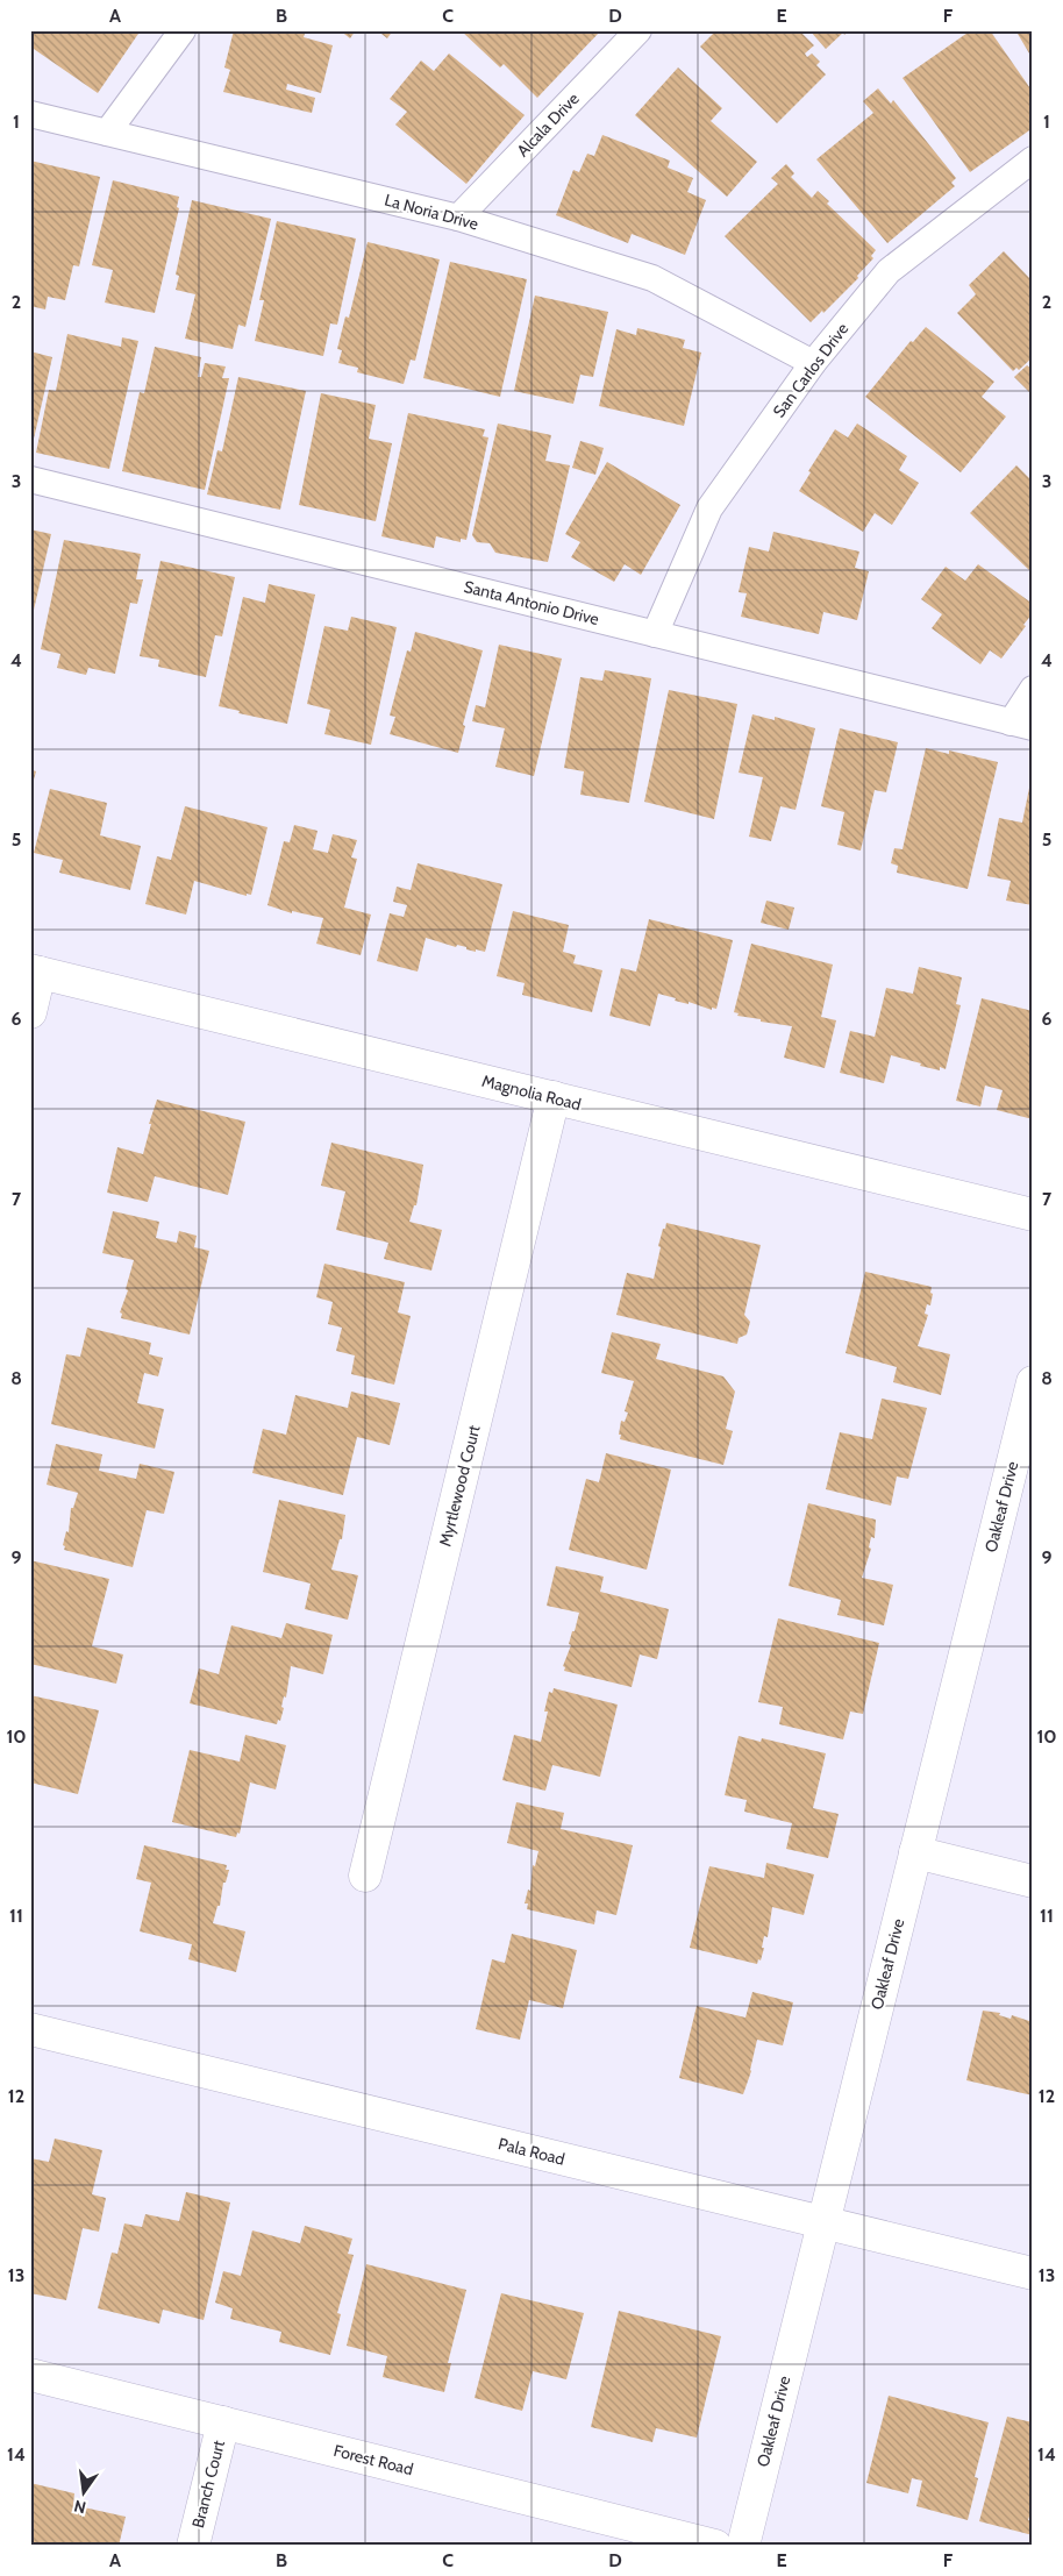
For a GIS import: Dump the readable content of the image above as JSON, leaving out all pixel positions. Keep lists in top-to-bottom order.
{
  "streets": {
    "street": [
      "Magnolia Road",
      "Myrtlewood Court",
      "Oakleaf Drive",
      "Pala Road",
      "Forest Road",
      "Branch Court"
    ],
    "lane": [
      "Alcala Drive",
      "La Noria Drive",
      "San Carlos Drive",
      "Santa Antonio Drive"
    ]
  },
  "crossings": [
    ["Alcala Drive", "La Noria Drive"],
    ["La Noria Drive", "San Carlos Drive"],
    ["San Carlos Drive", "Santa Antonio Drive"],
    ["Magnolia Road", "Myrtlewood Court"],
    ["Oakleaf Drive", "Pala Road"],
    ["Forest Road", "Branch Court"]
  ],
  "north": "bottom",
  "grid": {
    "columns": [
      "A",
      "B",
      "C",
      "D",
      "E",
      "F"
    ],
    "rows": [
      "1",
      "2",
      "3",
      "4",
      "5",
      "6",
      "7",
      "8",
      "9",
      "10",
      "11",
      "12",
      "13",
      "14"
    ]
  }
}
